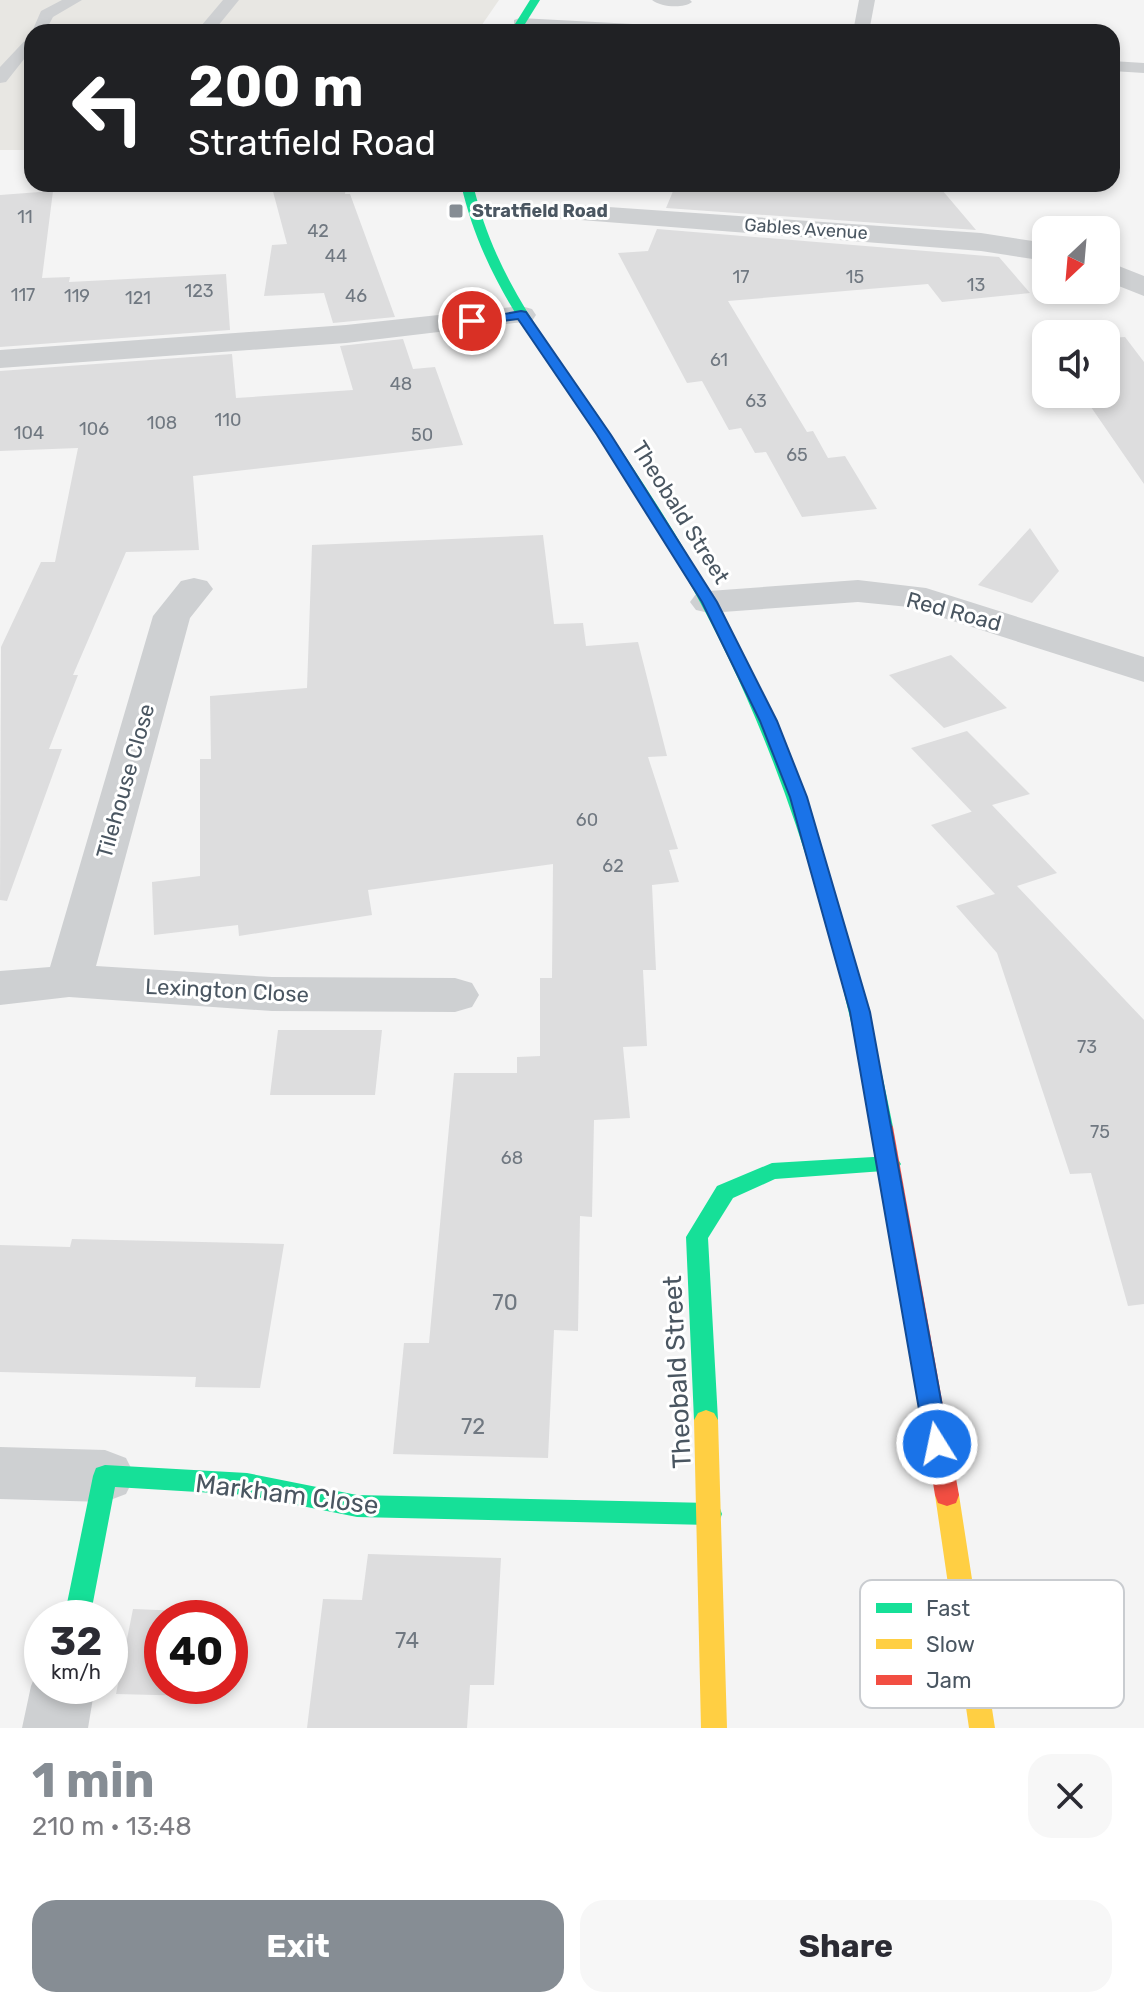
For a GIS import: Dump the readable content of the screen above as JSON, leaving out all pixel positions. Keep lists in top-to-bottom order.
{
  "streets": {
    "street": [
      "Gables Avenue",
      "Theobald Street",
      "Red Road",
      "Tilehouse Close",
      "Lexington Close",
      "Markham Close"
    ]
  },
  "crossings": [
    ["Theobald Street", "Red Road"],
    ["Theobald Street", "Markham Close"],
    ["Tilehouse Close", "Lexington Close"]
  ],
  "places": {
    "transit": ["Stratfield Road"]
  },
  "house_numbers": [
    "11",
    "42",
    "44",
    "17",
    "15",
    "13",
    "123",
    "117",
    "119",
    "46",
    "121",
    "61",
    "48",
    "63",
    "110",
    "108",
    "106",
    "104",
    "50",
    "65",
    "60",
    "62",
    "73",
    "75",
    "68",
    "70",
    "72",
    "74"
  ],
  "legend": ["Fast", "Slow", "Jam"],
  "north": "bottom left",
  "page": {
    "turn": ["200 m", "Stratfield Road"],
    "speed": "32 km/h",
    "limit": "40",
    "heading": ["1 min", "210 m · 13:48"],
    "buttons": ["Exit", "Share"]
  }
}
